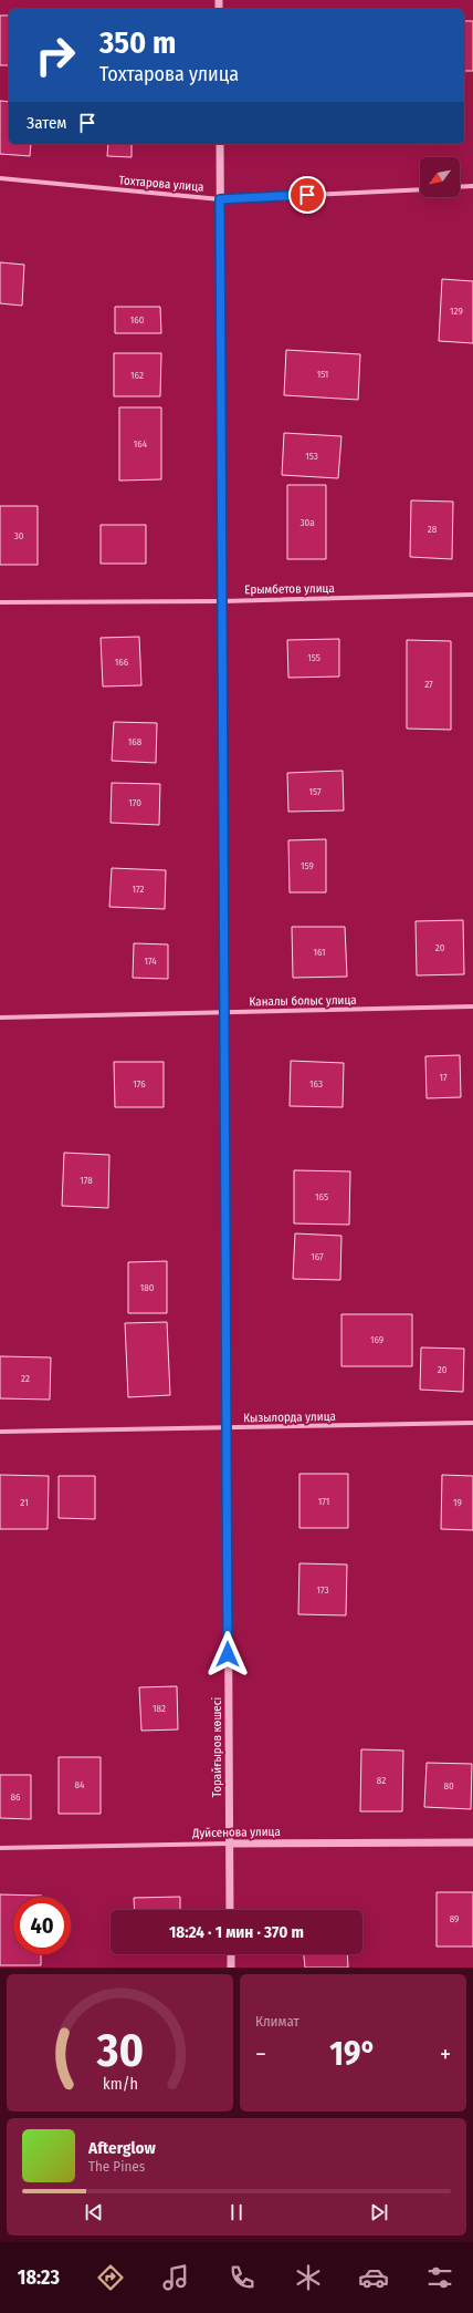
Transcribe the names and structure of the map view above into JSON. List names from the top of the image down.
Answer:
{
  "streets": {
    "street": [
      "Тохтарова улица",
      "Ерымбетов улица",
      "Каналы болыс улица",
      "Кызылорда улица",
      "Торайғыров көшесі",
      "Дуйсенова улица"
    ]
  },
  "crossings": [
    ["Тохтарова улица", "Торайғыров көшесі"],
    ["Ерымбетов улица", "Торайғыров көшесі"],
    ["Каналы болыс улица", "Торайғыров көшесі"],
    ["Кызылорда улица", "Торайғыров көшесі"],
    ["Торайғыров көшесі", "Дуйсенова улица"]
  ],
  "house_numbers": [
    "129",
    "160",
    "151",
    "162",
    "164",
    "153",
    "30а",
    "28",
    "30",
    "155",
    "166",
    "27",
    "168",
    "157",
    "170",
    "159",
    "172",
    "20",
    "161",
    "174",
    "17",
    "176",
    "163",
    "178",
    "165",
    "167",
    "180",
    "169",
    "20",
    "22",
    "171",
    "21",
    "19",
    "173",
    "182",
    "82",
    "84",
    "80",
    "86",
    "89"
  ],
  "north": "bottom left",
  "page": {
    "turn": ["350 m", "Тохтарова улица"],
    "then": "Затем",
    "limit": "40",
    "trip": "18:24 · 1 мин · 370 m",
    "tile": "Климат",
    "heat": ["−", "19°", "+"],
    "song": ["Afterglow", "The Pines"],
    "tabs": "18:23",
    "gauge": ["30", "km/h"]
  }
}
